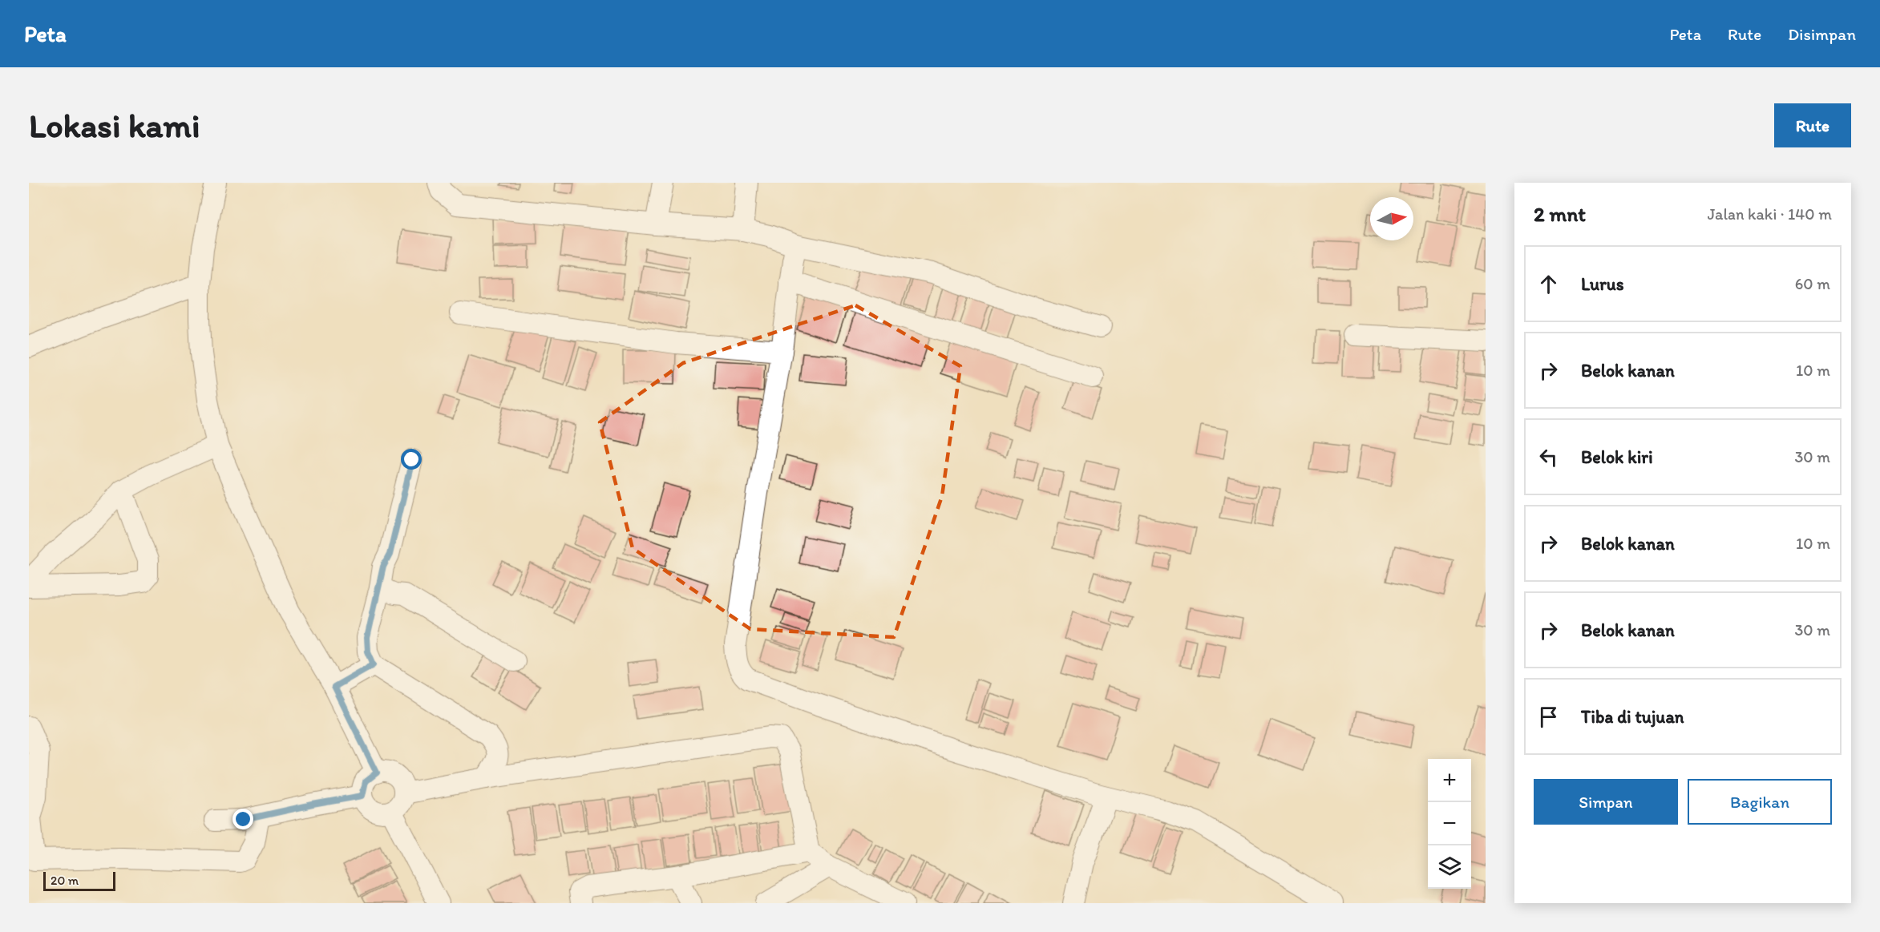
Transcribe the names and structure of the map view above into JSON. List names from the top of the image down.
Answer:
{
  "scale_bar": "20 m",
  "north": "right",
  "page": {
    "header": "Peta",
    "nav": ["Peta", "Rute", "Disimpan"],
    "buttons": [
      "Rute",
      ["Simpan", "Bagikan"]
    ],
    "title": "Lokasi kami",
    "heading": ["2 mnt", "Jalan kaki · 140 m"],
    "list": [
      ["Lurus", "60 m"],
      ["Belok kanan", "10 m"],
      ["Belok kiri", "30 m"],
      ["Belok kanan", "10 m"],
      ["Belok kanan", "30 m"],
      "Tiba di tujuan"
    ],
    "map_buttons": ["+", "−"],
    "scale": "20 m"
  }
}
